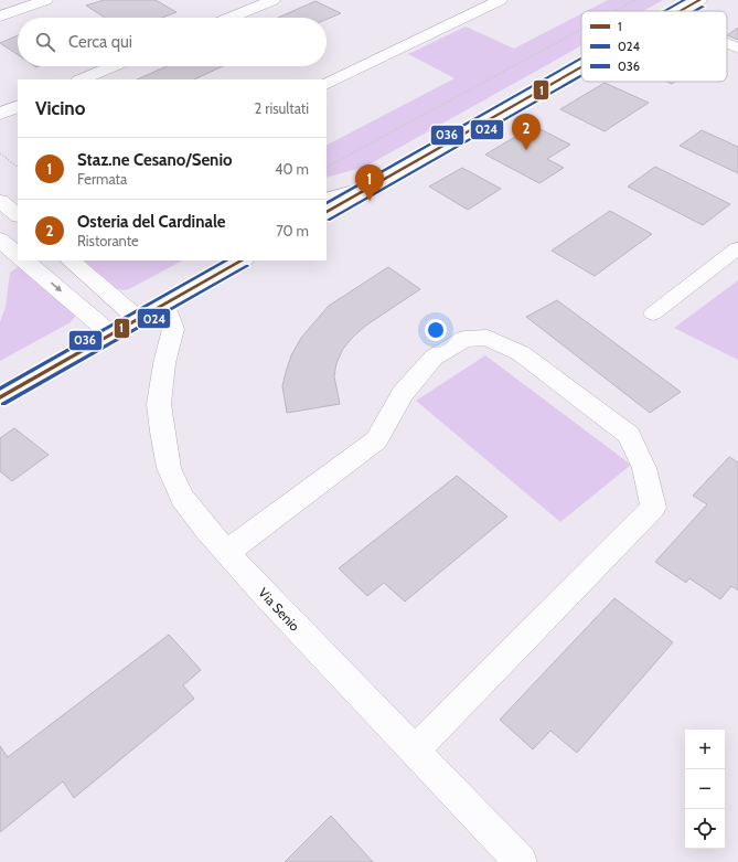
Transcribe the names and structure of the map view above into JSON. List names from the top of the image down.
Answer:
{
  "streets": {
    "street": ["Via Senio"]
  },
  "lines": ["transit line 1", "transit line 036", "transit line 024"],
  "legend": ["1", "024", "036"],
  "page": {
    "search": "Cerca qui",
    "heading": ["Vicino", "2 risultati"],
    "pins": ["2", "1"],
    "list": [
      {
        "mark": "1",
        "name": "Staz.ne Cesano/Senio",
        "note": "Fermata",
        "value": "40 m"
      },
      {
        "mark": "2",
        "name": "Osteria del Cardinale",
        "note": "Ristorante",
        "value": "70 m"
      }
    ],
    "map_buttons": ["+", "−"]
  }
}
